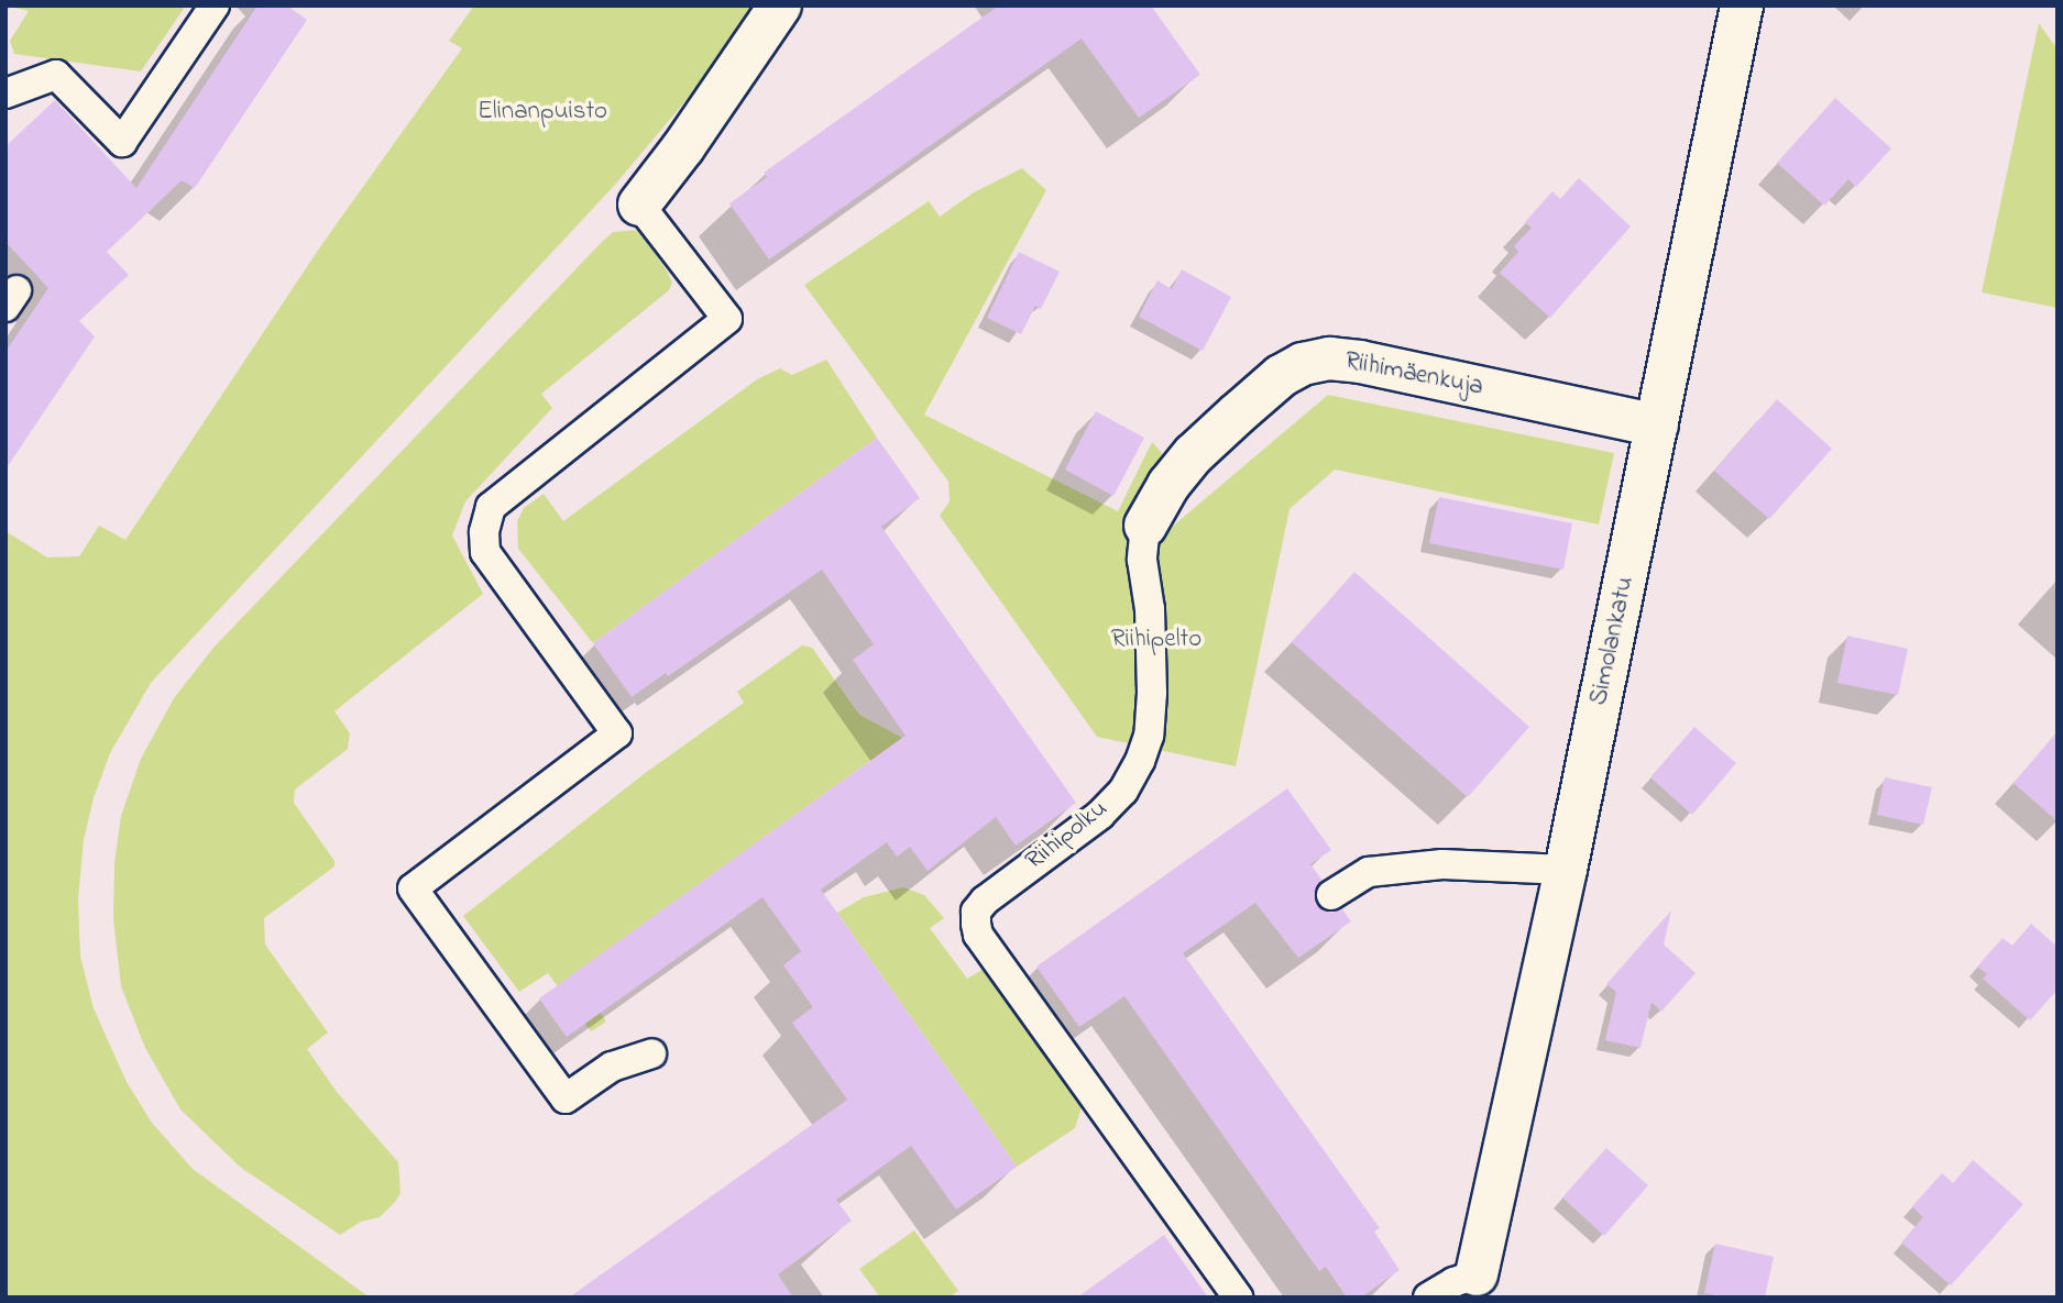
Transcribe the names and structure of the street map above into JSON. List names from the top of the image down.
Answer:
{
  "streets": {
    "street": ["Riihimäenkuja", "Simolankatu"],
    "lane": ["Riihipolku"]
  },
  "crossings": [
    ["Riihimäenkuja", "Simolankatu"],
    ["Riihimäenkuja", "Riihipolku"]
  ],
  "parks": ["Elinanpuisto", "Riihipelto"]
}
